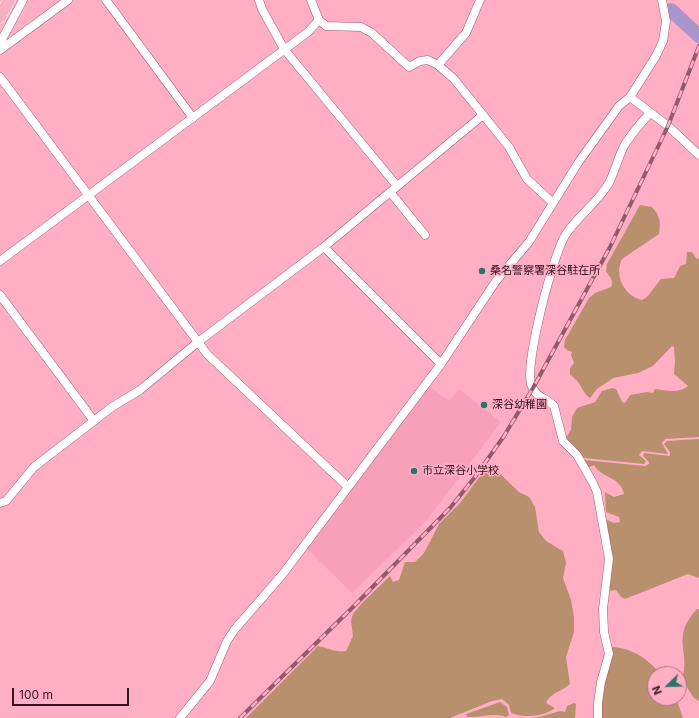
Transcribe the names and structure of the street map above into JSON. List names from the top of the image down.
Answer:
{
  "places": ["桑名警察署深谷駐在所", "深谷幼稚園", "市立深谷小学校"],
  "scale_bar": "100 m",
  "north": "bottom left"
}
